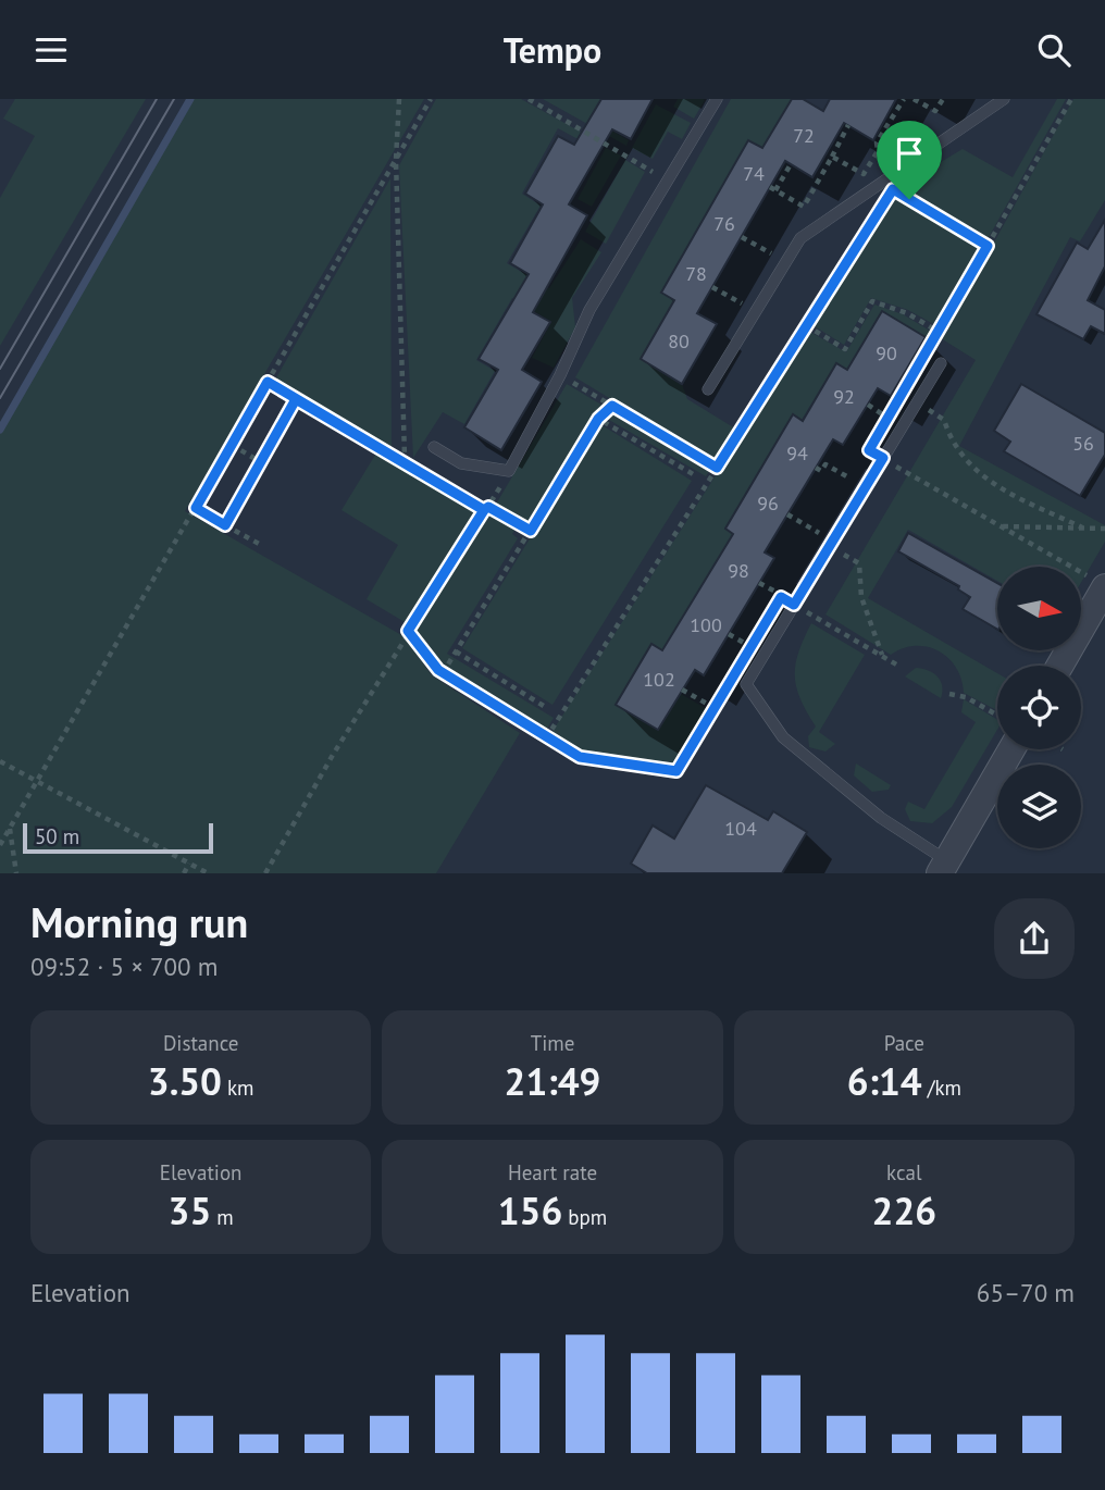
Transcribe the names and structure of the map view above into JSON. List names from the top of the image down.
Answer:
{
  "house_numbers": [
    "72",
    "74",
    "76",
    "78",
    "80",
    "90",
    "92",
    "56",
    "94",
    "96",
    "98",
    "100",
    "102",
    "104"
  ],
  "scale_bar": "50 m",
  "north": "right",
  "page": {
    "header": "Tempo",
    "scale": "50 m",
    "heading": ["Morning run", "09:52 · 5 × 700 m"],
    "stats": [
      ["Distance", "3.50 km"],
      ["Time", "21:49"],
      ["Pace", "6:14 /km"],
      ["Elevation", "35 m"],
      ["Heart rate", "156 bpm"],
      ["kcal", "226"]
    ],
    "chart": ["Elevation", "65–70 m"]
  }
}
